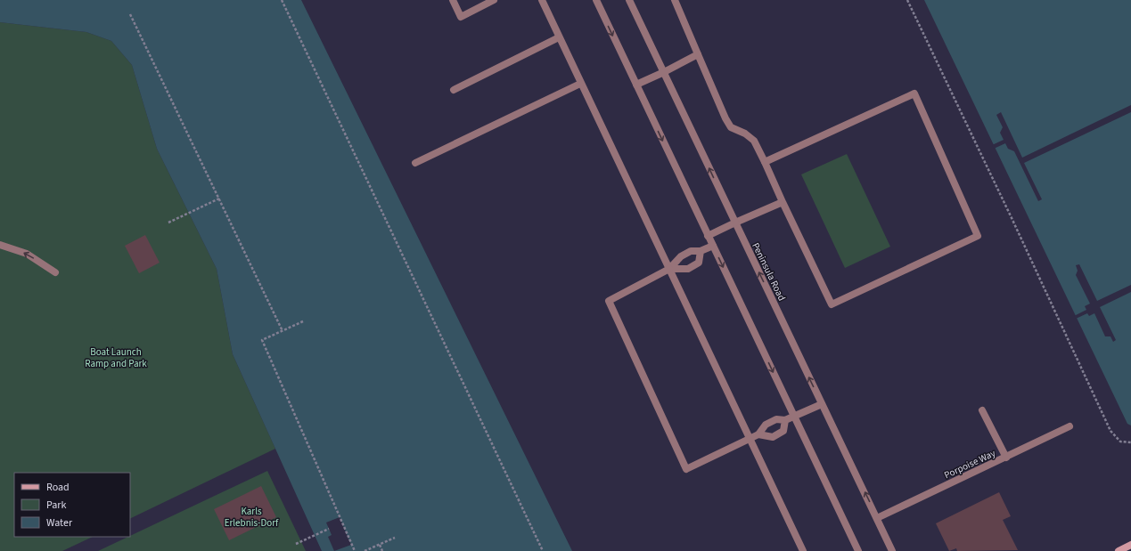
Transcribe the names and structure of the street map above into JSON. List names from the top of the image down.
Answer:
{
  "streets": {
    "street": ["Peninsula Road", "Porpoise Way"]
  },
  "crossings": [
    ["Peninsula Road", "Porpoise Way"]
  ],
  "parks": ["Boat Launch Ramp and Park", "Karls Erlebnis-Dorf"],
  "legend": ["Road", "Park", "Water"]
}
